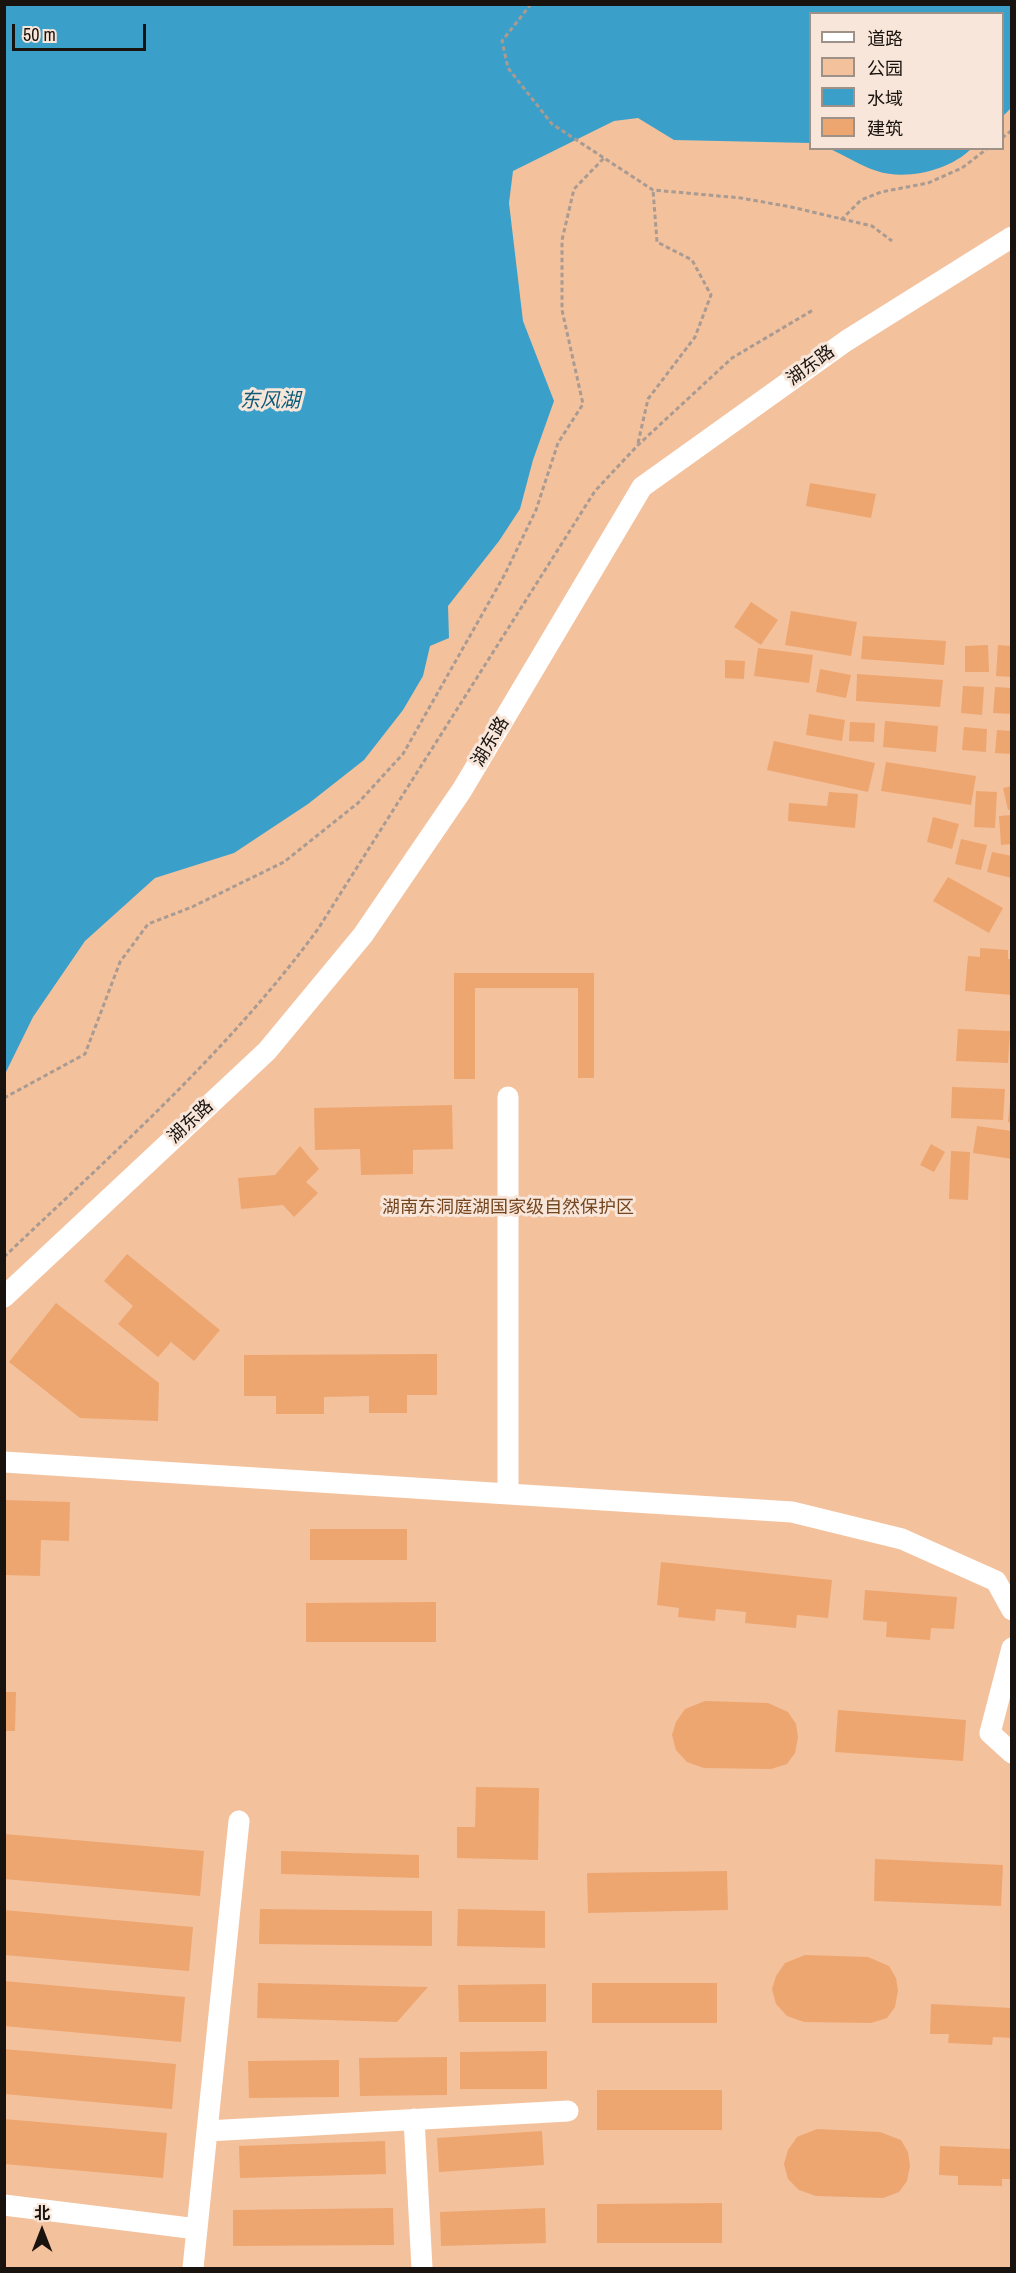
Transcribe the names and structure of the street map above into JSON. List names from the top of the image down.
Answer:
{
  "streets": {
    "street": ["湖东路"]
  },
  "water": ["东风湖"],
  "parks": ["湖南东洞庭湖国家级自然保护区"],
  "legend": [
    "道路",
    "公园",
    "水域",
    "建筑"
  ],
  "scale_bar": "50 m",
  "north": "top"
}
